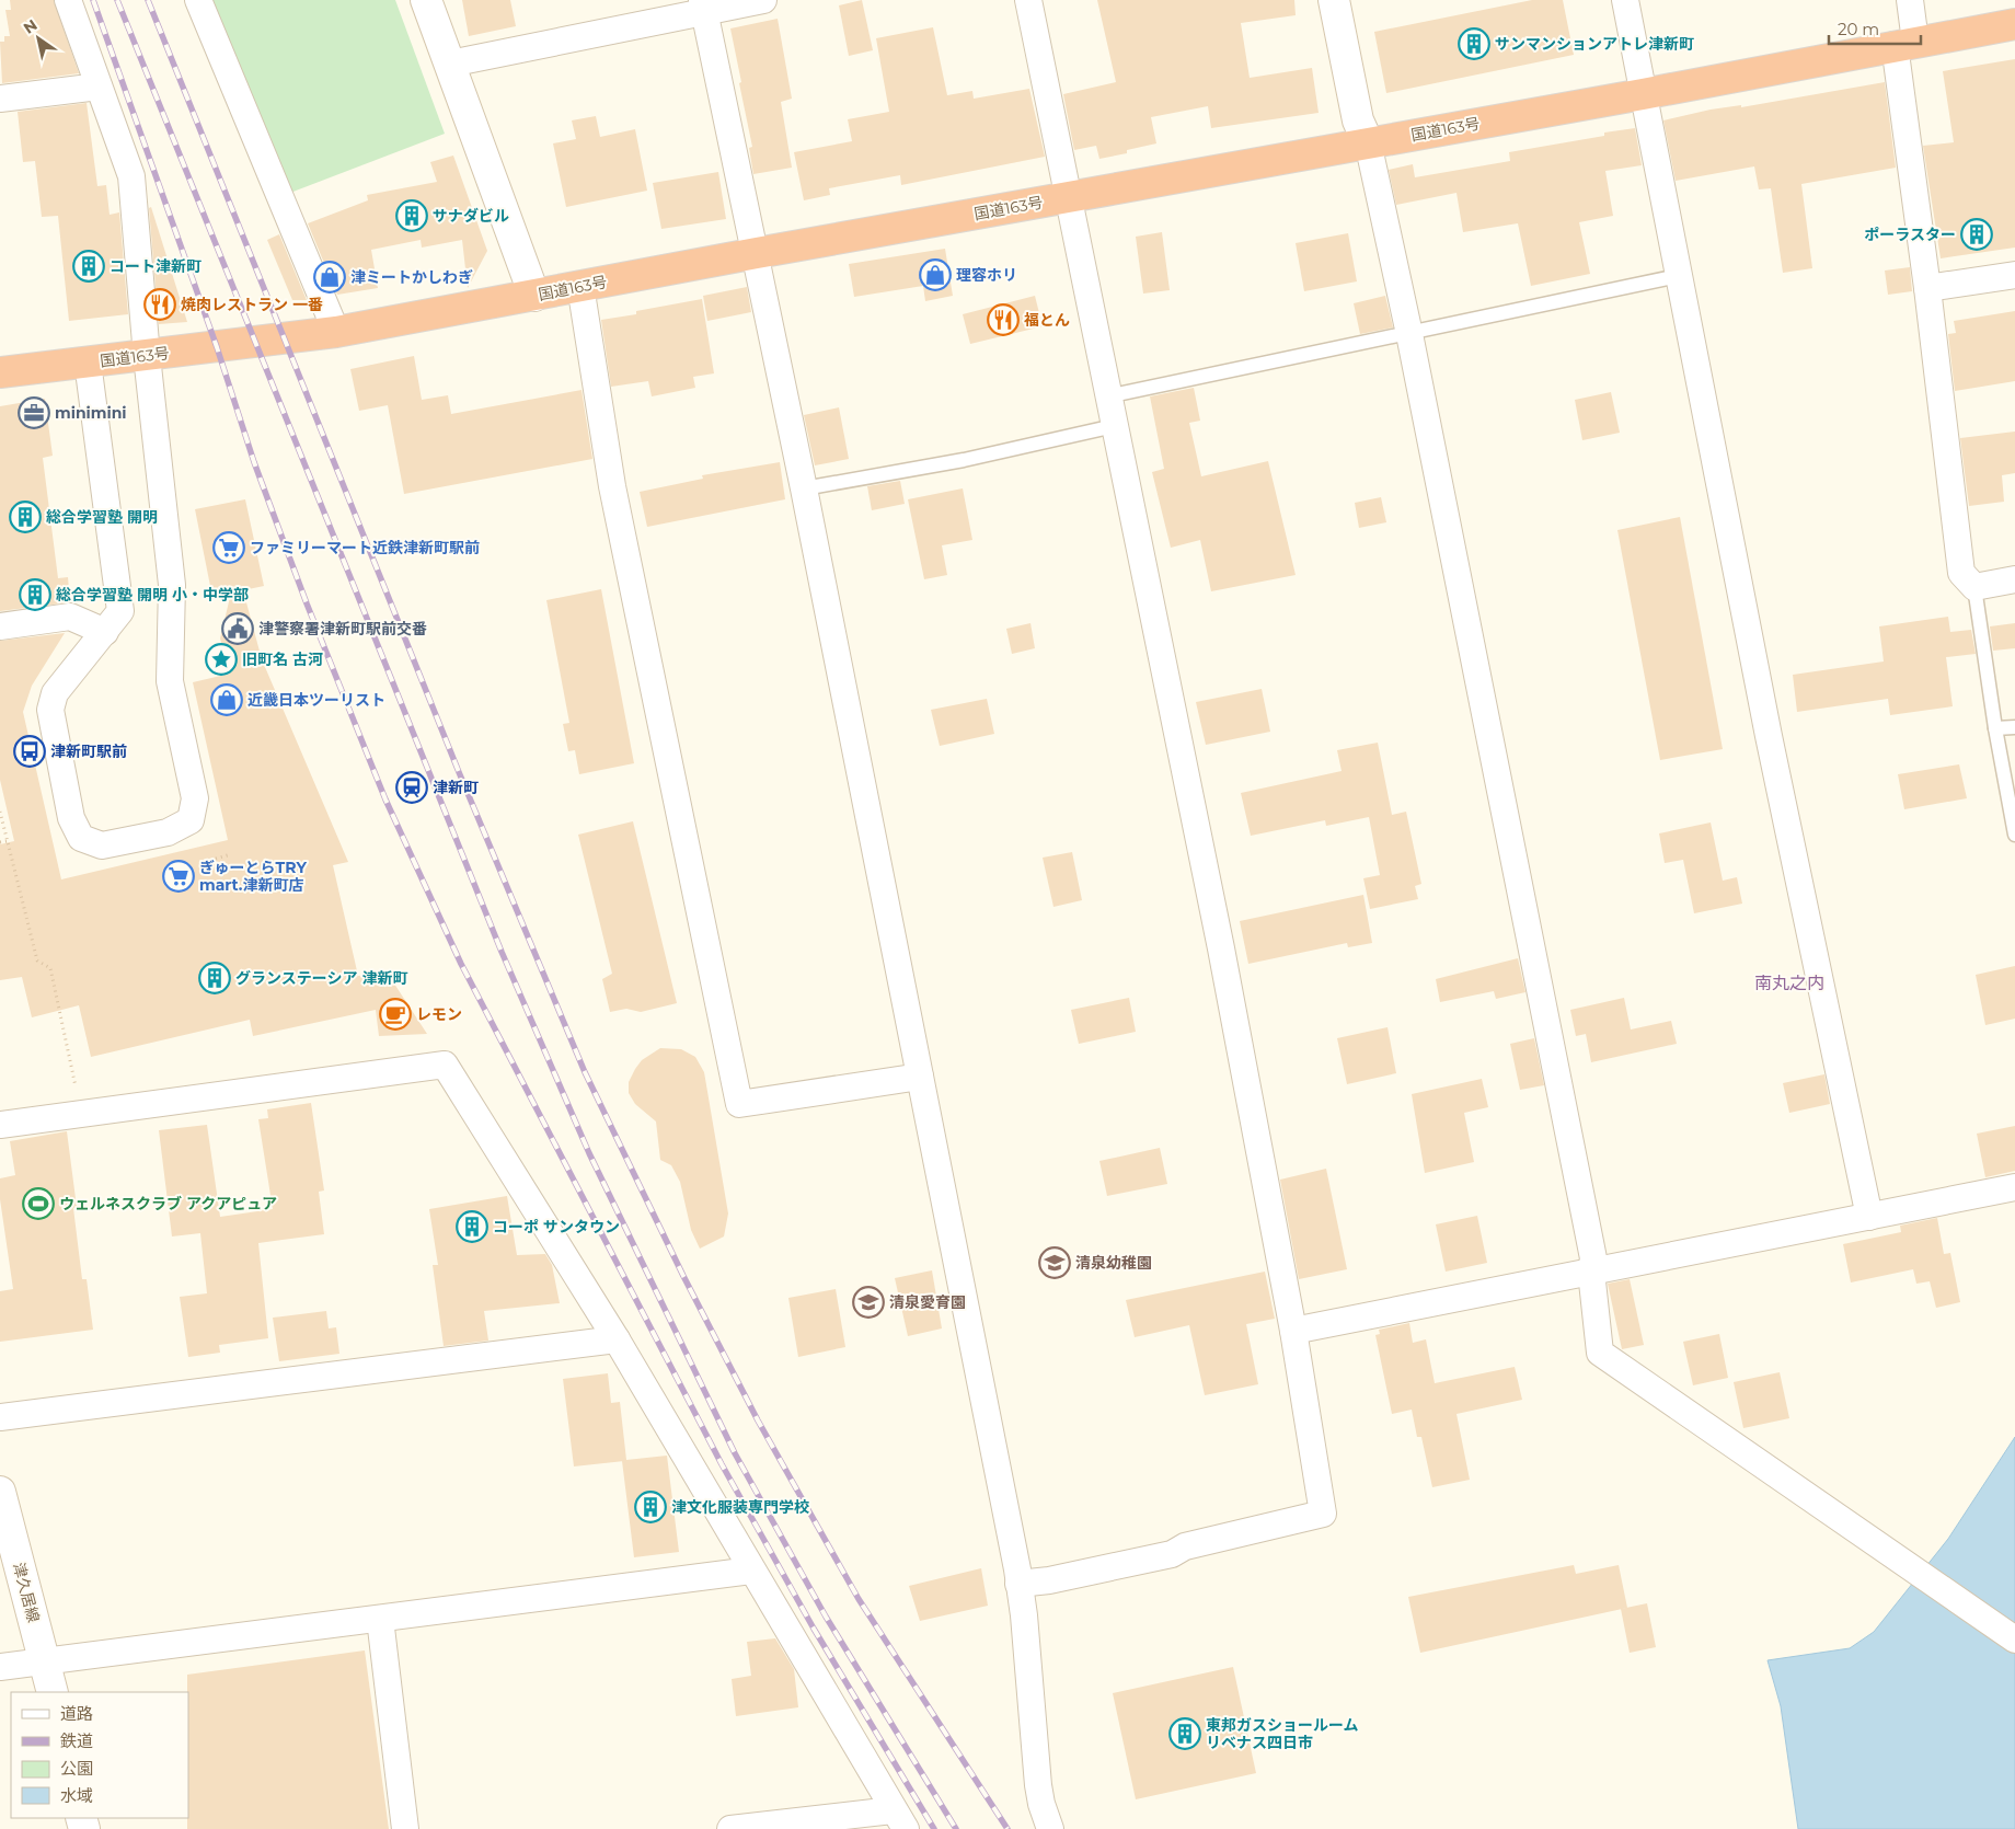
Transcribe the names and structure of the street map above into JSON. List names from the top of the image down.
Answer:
{
  "streets": {
    "highway": ["国道163号"],
    "street": ["津久居線"]
  },
  "districts": ["南丸之内"],
  "places": {
    "building": [
      "サンマンションアトレ津新町",
      "サナダビル",
      "ポーラスター",
      "コート津新町",
      "総合学習塾 開明",
      "総合学習塾 開明 小・中学部",
      "グランステーシア 津新町",
      "コーポ サンタウン",
      "津文化服装専門学校",
      "東邦ガスショールーム リベナス四日市"
    ],
    "shop": ["理容ホリ", "津ミートかしわぎ", "近畿日本ツーリスト"],
    "restaurant": ["焼肉レストラン 一番", "福とん"],
    "office": ["minimini"],
    "supermarket": ["ファミリーマート近鉄津新町駅前", "ぎゅーとらTRY mart.津新町店"],
    "public building": ["津警察署津新町駅前交番"],
    "place": ["旧町名 古河"],
    "bus stop": ["津新町駅前"],
    "station": ["津新町"],
    "cafe": ["レモン"],
    "sports": ["ウェルネスクラブ アクアピュア"],
    "school or university": ["清泉幼稚園", "清泉愛育園"]
  },
  "legend": [
    "道路",
    "鉄道",
    "公園",
    "水域"
  ],
  "scale_bar": "20 m",
  "north": "top left"
}
